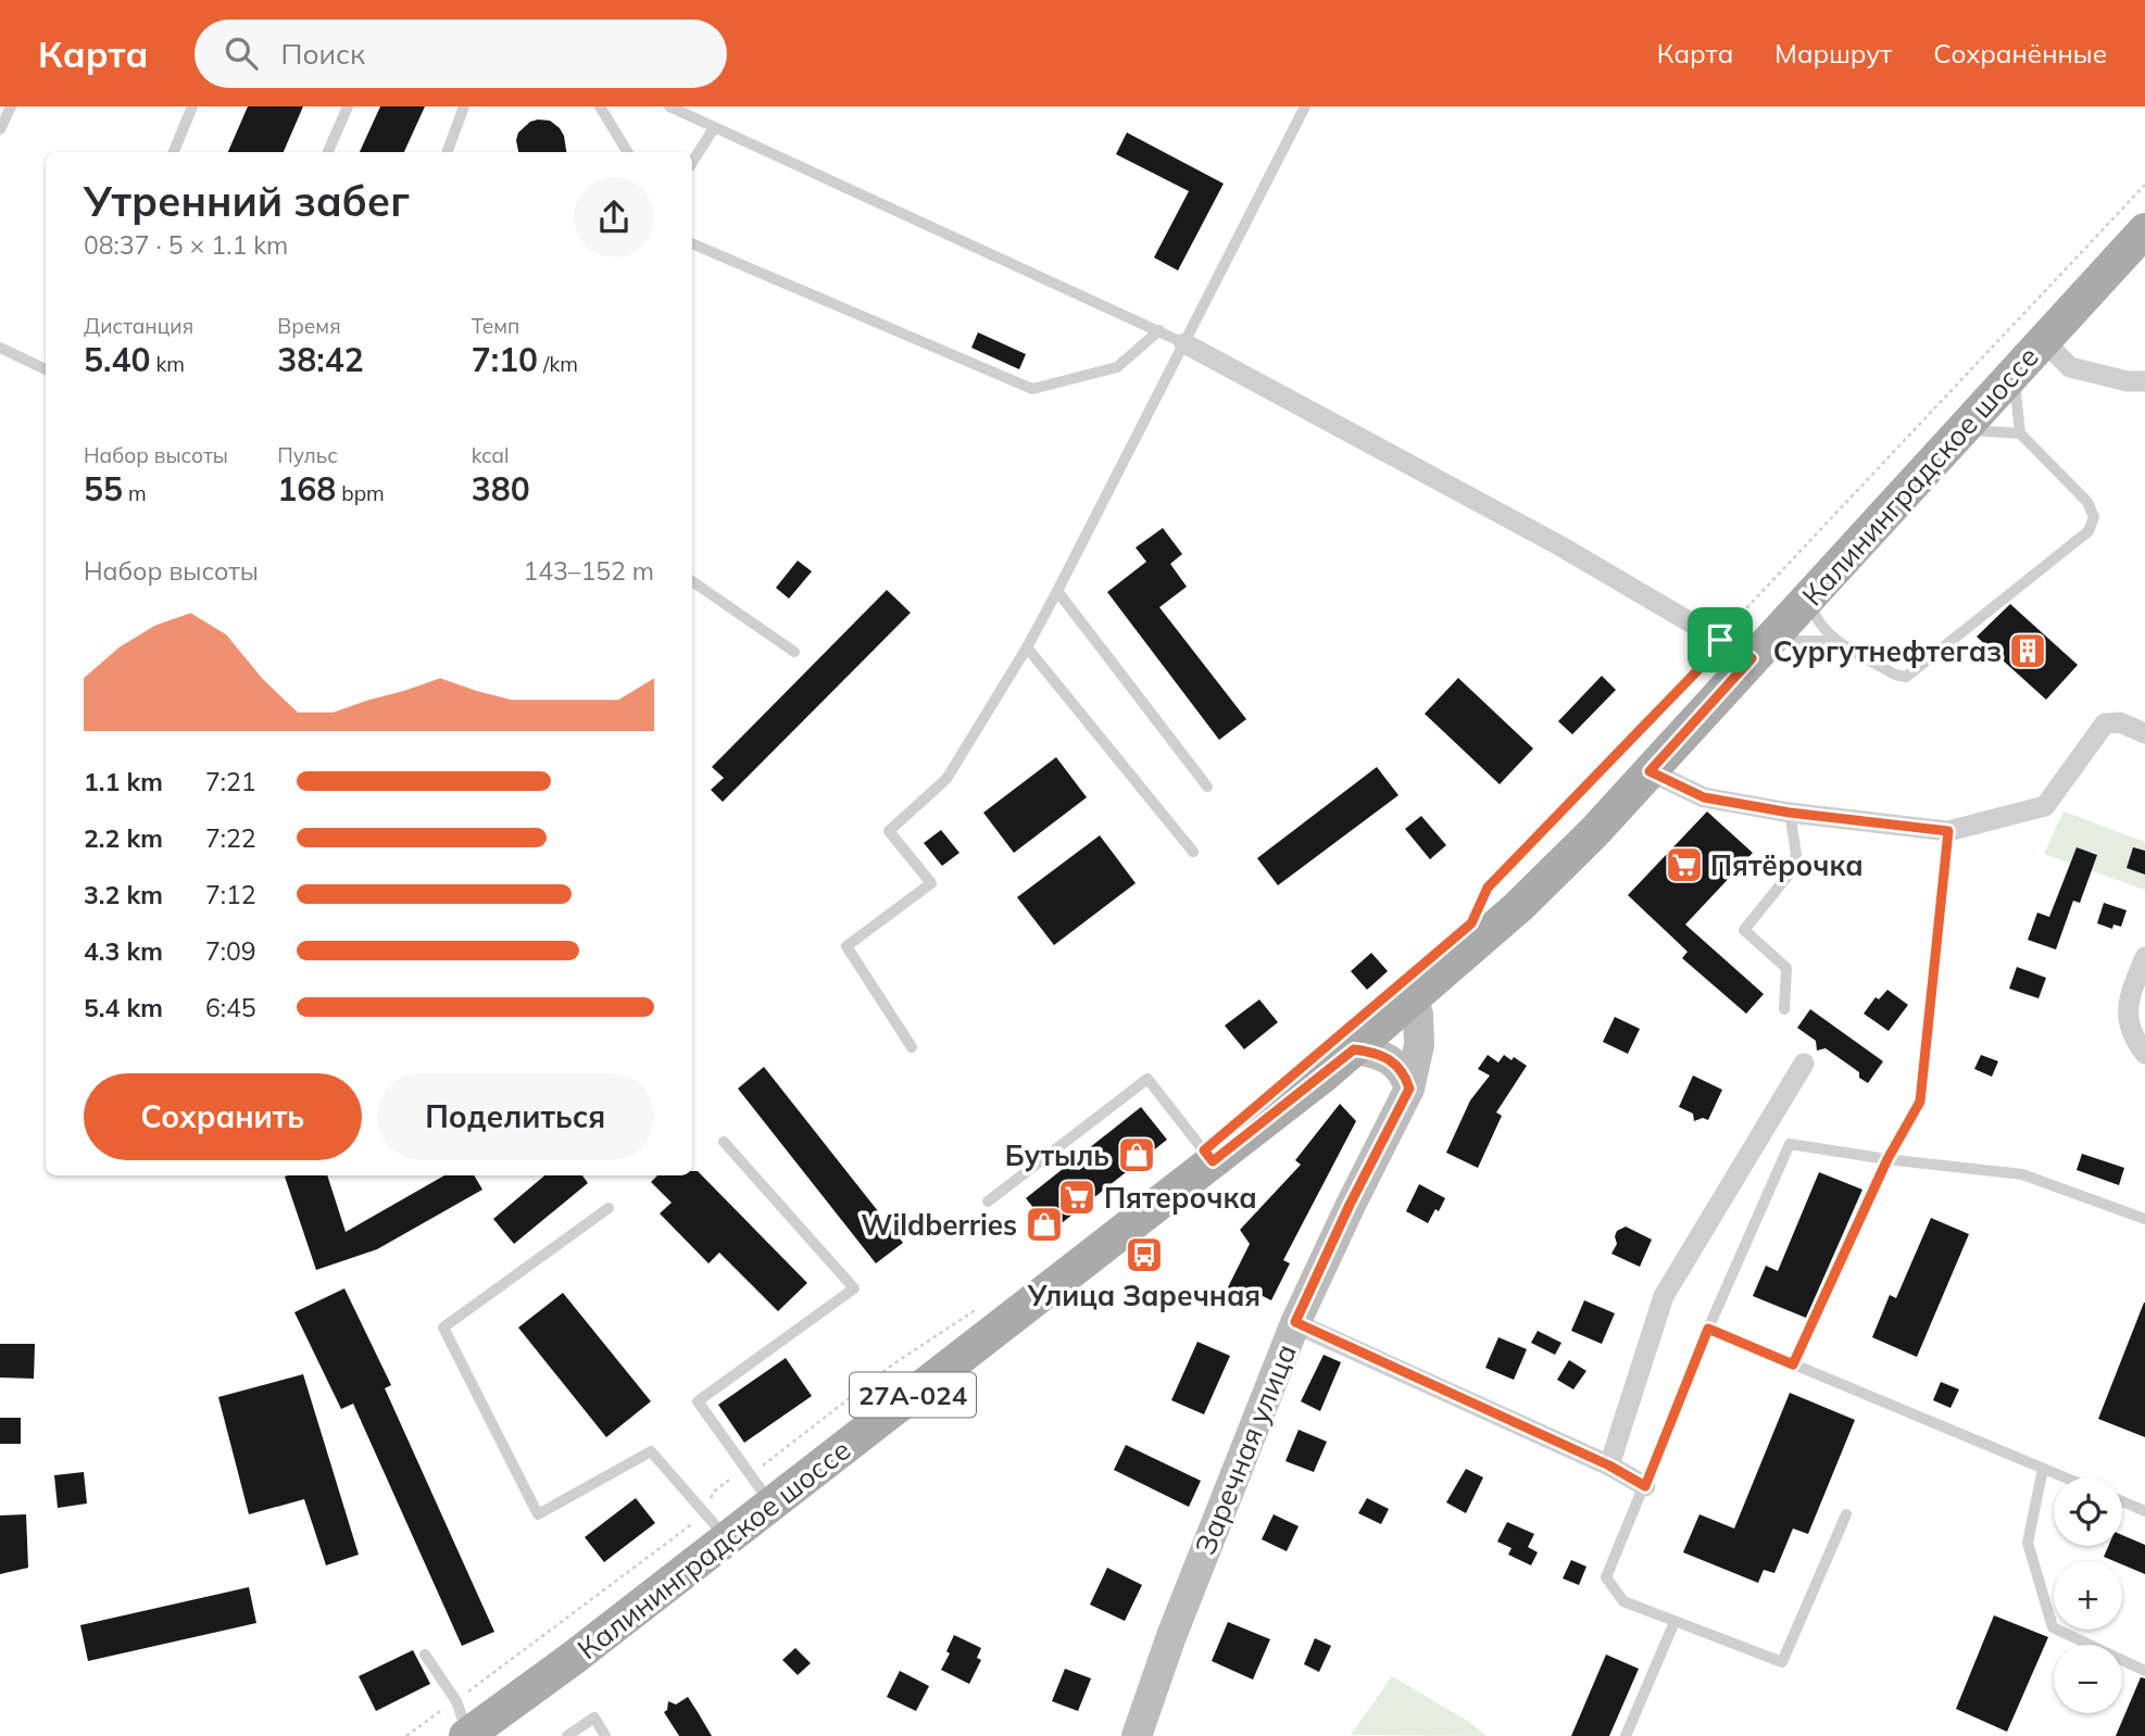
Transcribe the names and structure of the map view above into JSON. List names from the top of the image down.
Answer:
{
  "streets": {
    "main road": ["Калининградское шоссе", "27А-024", "Заречная улица"]
  },
  "crossings": [
    ["Калининградское шоссе", "Заречная улица"]
  ],
  "places": {
    "building": ["Сургутнефтегаз"],
    "supermarket": ["Пятёрочка", "Пятерочка"],
    "shop": ["Бутыль", "Wildberries"],
    "bus stop": ["Улица Заречная"]
  },
  "page": {
    "header": "Карта",
    "search": "Поиск",
    "nav": ["Карта", "Маршрут", "Сохранённые"],
    "heading": ["Утренний забег", "08:37 · 5 × 1.1 km"],
    "stats": [
      ["Дистанция", "5.40 km"],
      ["Время", "38:42"],
      ["Темп", "7:10 /km"],
      ["Набор высоты", "55 m"],
      ["Пульс", "168 bpm"],
      ["kcal", "380"]
    ],
    "chart": ["Набор высоты", "143–152 m"],
    "list": [
      {
        "name": "1.1 km",
        "note": "7:21"
      },
      {
        "name": "2.2 km",
        "note": "7:22"
      },
      {
        "name": "3.2 km",
        "note": "7:12"
      },
      {
        "name": "4.3 km",
        "note": "7:09"
      },
      {
        "name": "5.4 km",
        "note": "6:45"
      }
    ],
    "buttons": ["Сохранить", "Поделиться"],
    "map_buttons": ["+", "−"]
  }
}
